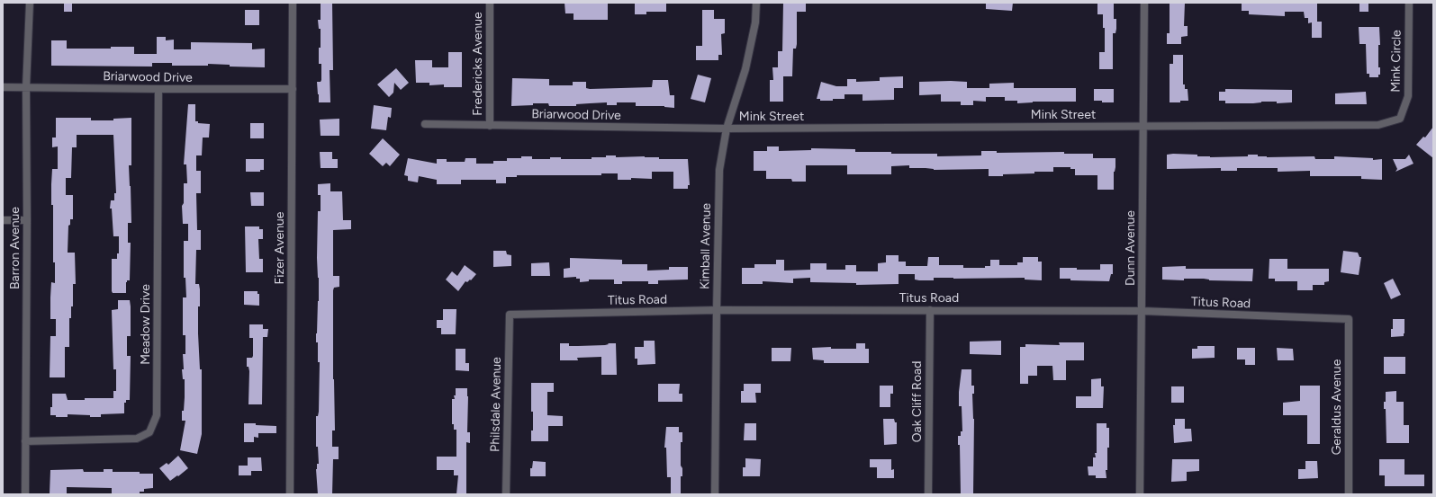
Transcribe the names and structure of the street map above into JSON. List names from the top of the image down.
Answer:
{
  "streets": {
    "street": [
      "Mink Circle",
      "Fredericks Avenue",
      "Briarwood Drive",
      "Mink Street",
      "Kimball Avenue",
      "Barron Avenue",
      "Fizer Avenue",
      "Dunn Avenue",
      "Titus Road",
      "Meadow Drive",
      "Oak Cliff Road",
      "Philsdale Avenue",
      "Geraldus Avenue"
    ]
  },
  "crossings": [
    ["Mink Circle", "Mink Street"],
    ["Fredericks Avenue", "Briarwood Drive"],
    ["Briarwood Drive", "Mink Street"],
    ["Briarwood Drive", "Kimball Avenue"],
    ["Briarwood Drive", "Barron Avenue"],
    ["Briarwood Drive", "Fizer Avenue"],
    ["Briarwood Drive", "Meadow Drive"],
    ["Mink Street", "Kimball Avenue"],
    ["Mink Street", "Dunn Avenue"],
    ["Kimball Avenue", "Titus Road"],
    ["Barron Avenue", "Meadow Drive"],
    ["Dunn Avenue", "Titus Road"],
    ["Titus Road", "Oak Cliff Road"],
    ["Titus Road", "Philsdale Avenue"],
    ["Titus Road", "Geraldus Avenue"]
  ]
}
